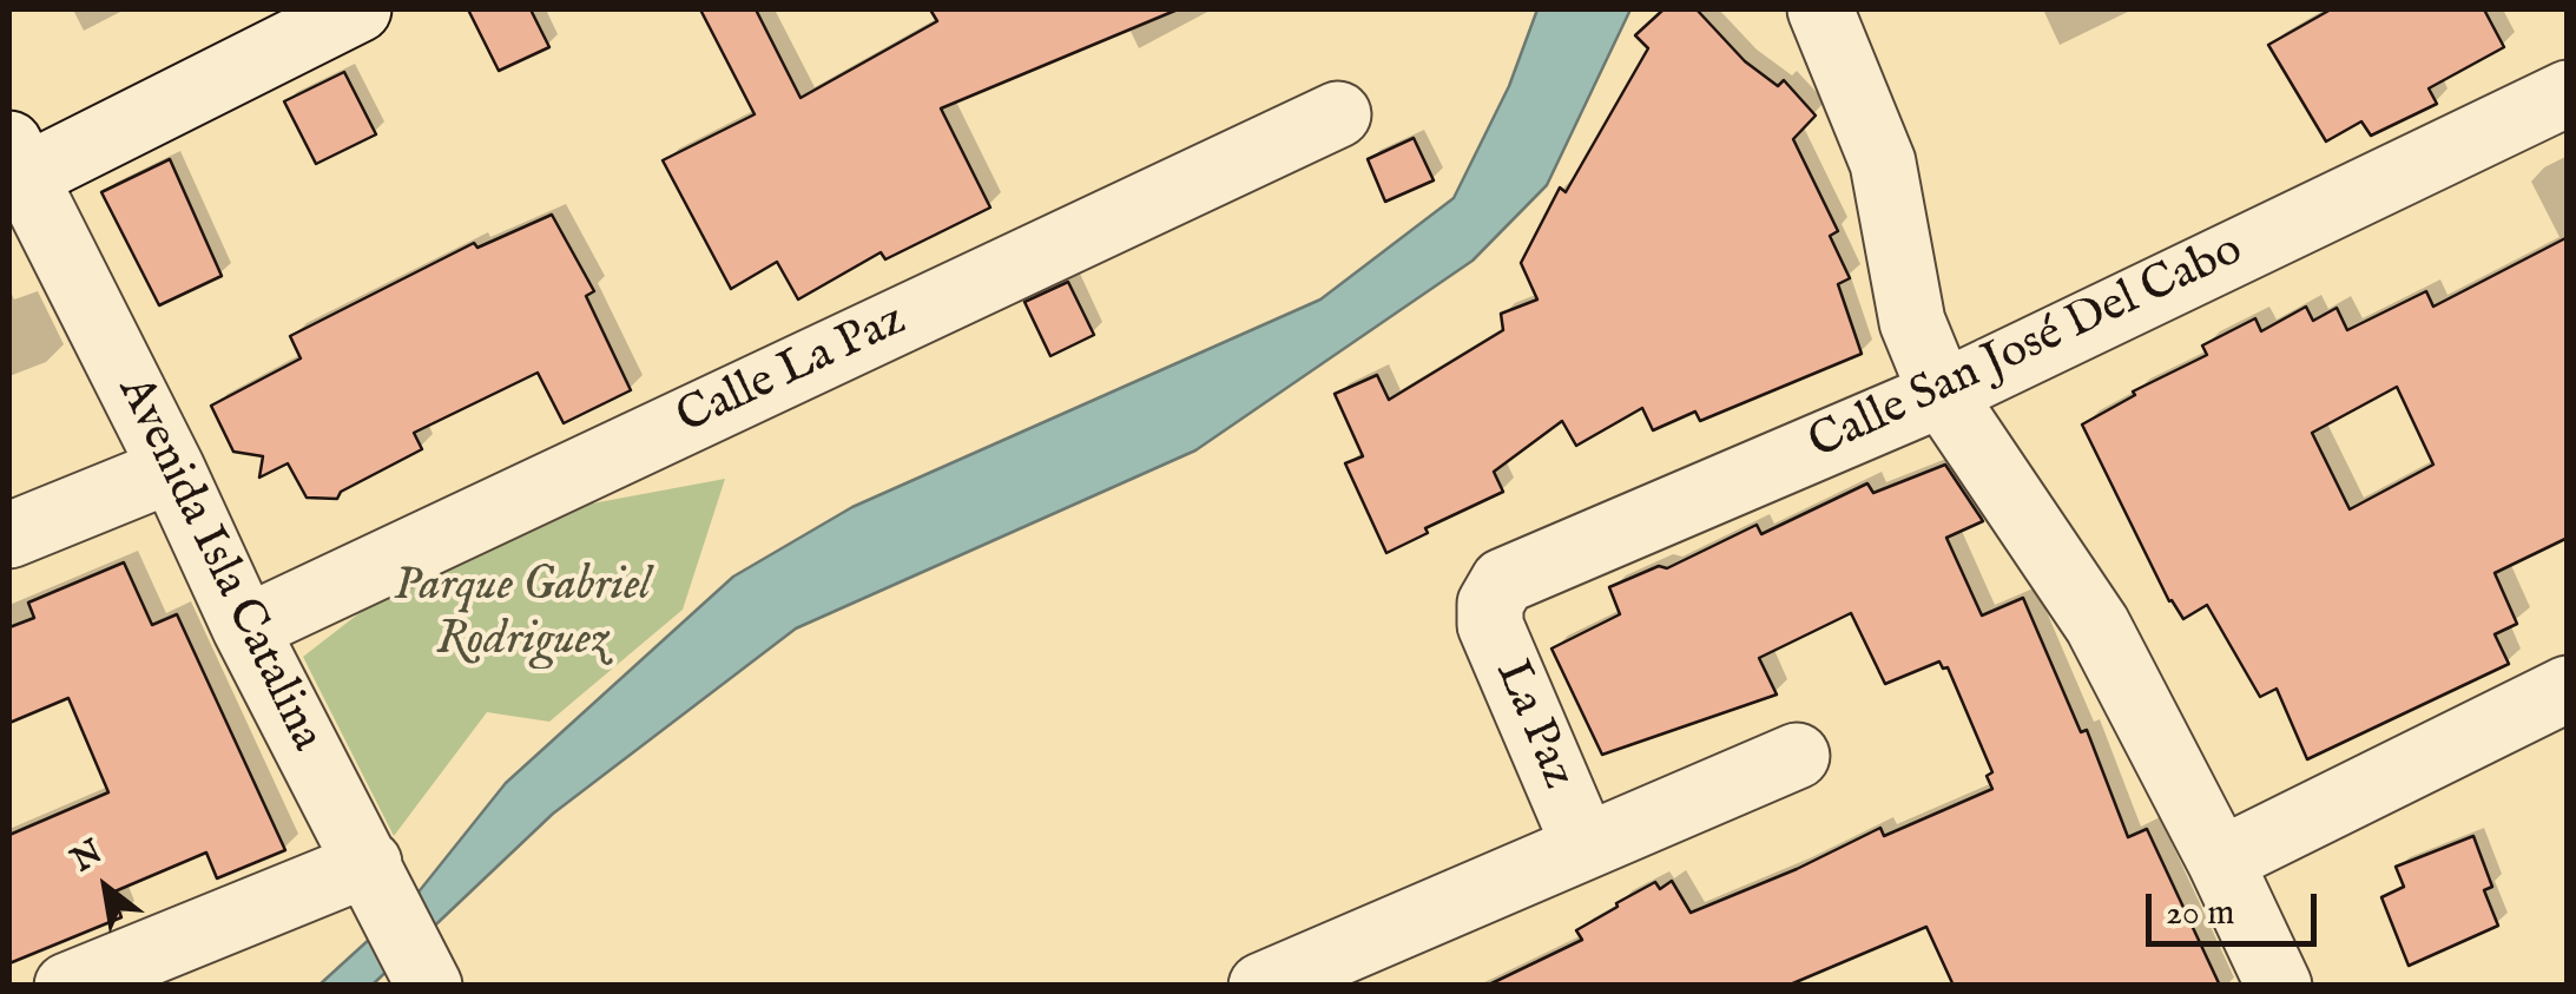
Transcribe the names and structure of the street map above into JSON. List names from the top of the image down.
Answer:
{
  "streets": {
    "street": [
      "Calle San José Del Cabo",
      "Calle La Paz",
      "Avenida Isla Catalina",
      "La Paz"
    ]
  },
  "crossings": [
    ["Calle San José Del Cabo", "La Paz"],
    ["Calle La Paz", "Avenida Isla Catalina"]
  ],
  "parks": ["Parque Gabriel Rodriguez"],
  "scale_bar": "20 m",
  "north": "top left"
}
